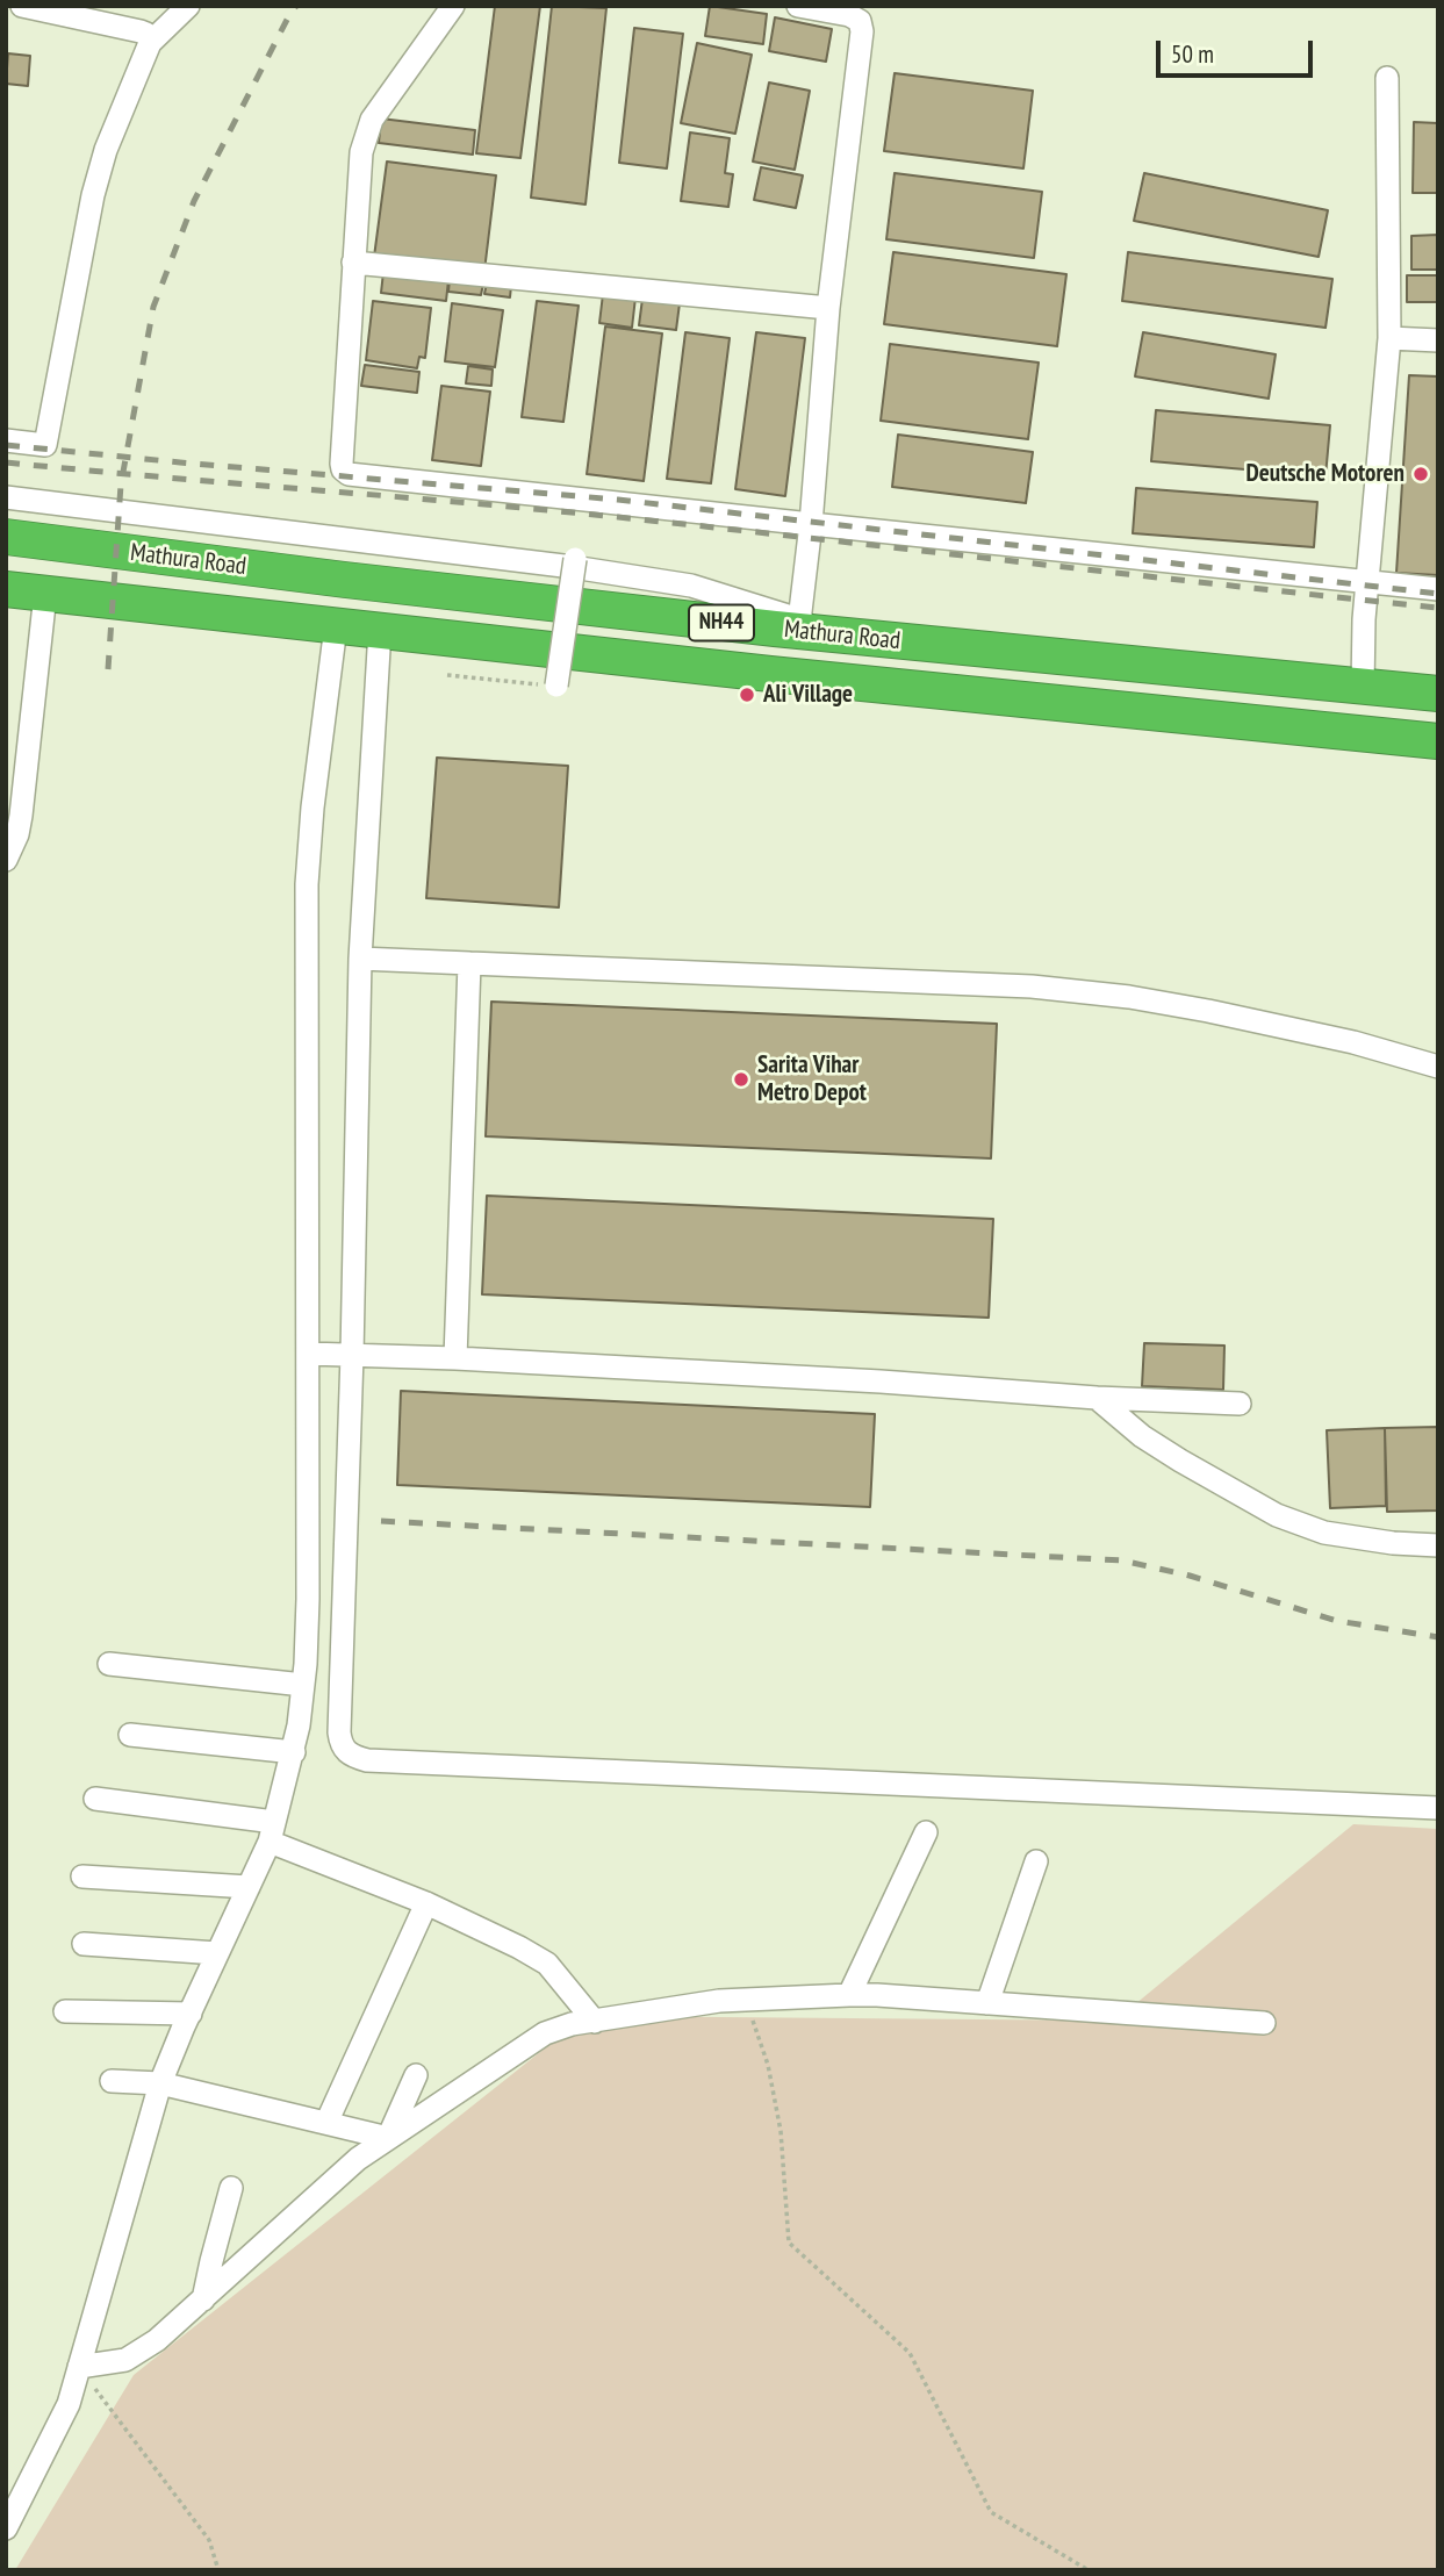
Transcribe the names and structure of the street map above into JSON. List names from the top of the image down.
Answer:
{
  "streets": {
    "highway": ["Mathura Road", "NH44"]
  },
  "places": ["Deutsche Motoren", "Ali Village", "Sarita Vihar Metro Depot"],
  "scale_bar": "50 m"
}
